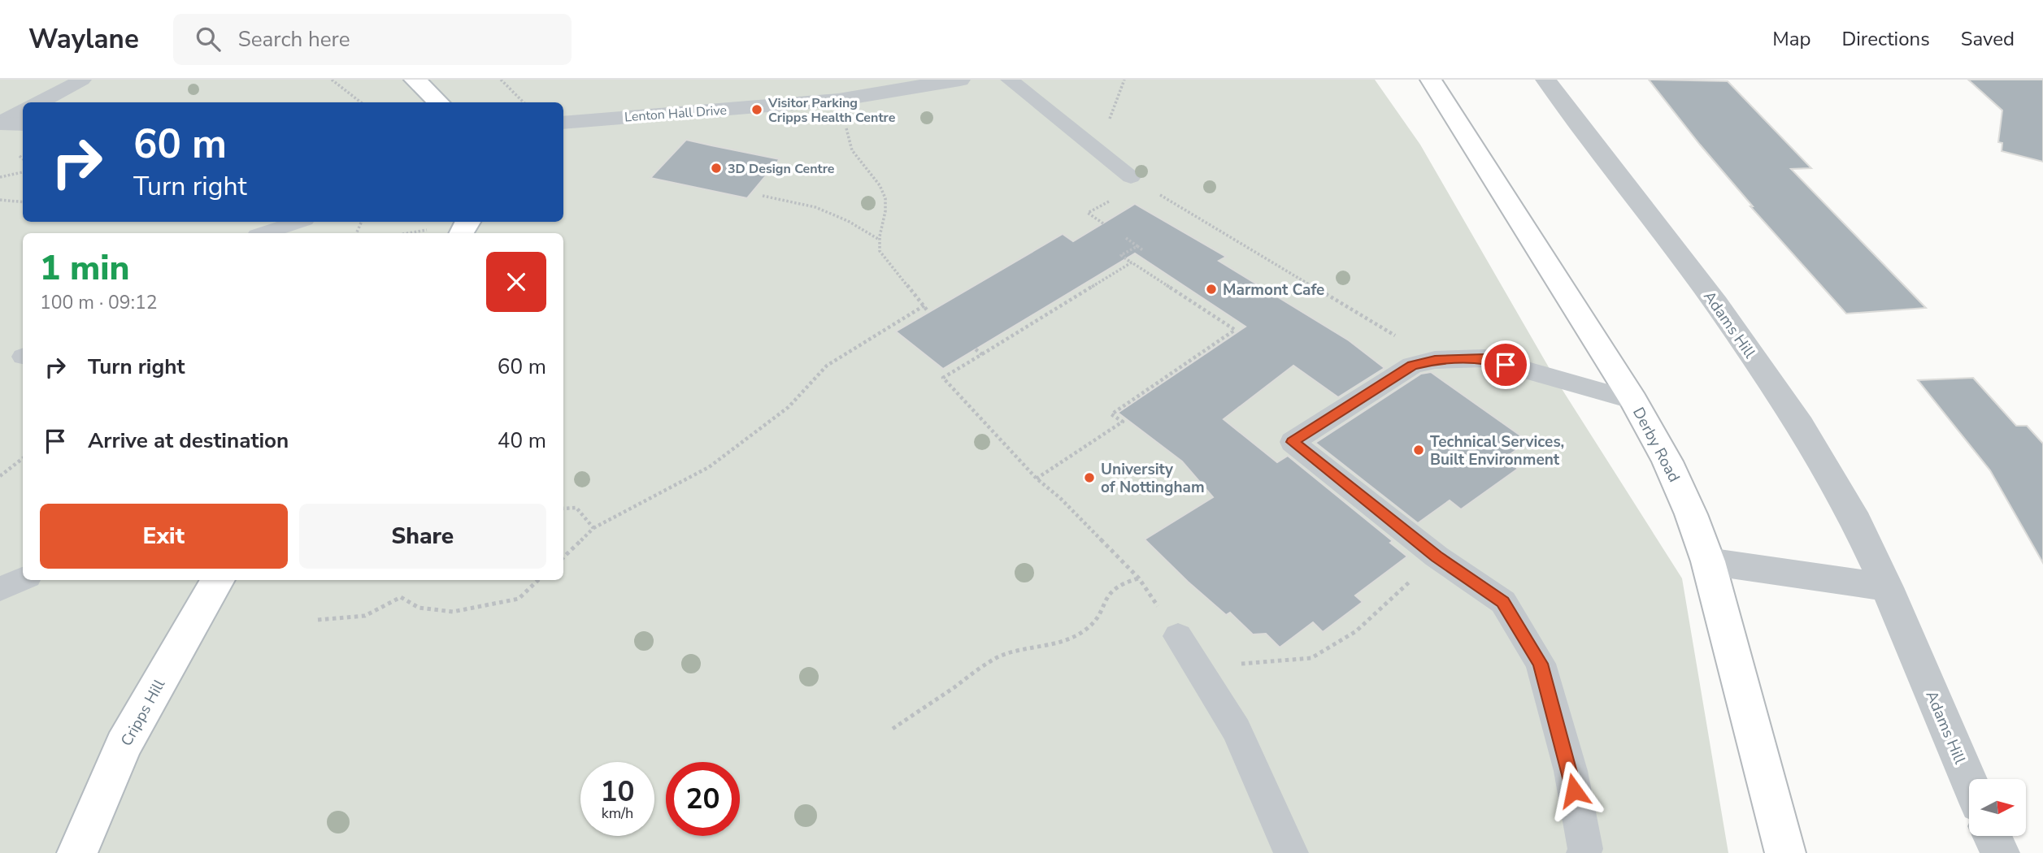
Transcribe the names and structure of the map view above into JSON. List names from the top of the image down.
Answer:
{
  "streets": {
    "main road": ["Derby Road", "Cripps Hill"],
    "street": ["Lenton Hall Drive", "Adams Hill"]
  },
  "places": [
    "Visitor Parking Cripps Health Centre",
    "3D Design Centre",
    "Marmont Cafe",
    "Technical Services, Built Environment",
    "University of Nottingham"
  ],
  "north": "right",
  "page": {
    "header": "Waylane",
    "search": "Search here",
    "nav": ["Map", "Directions", "Saved"],
    "turn": ["60 m", "Turn right"],
    "heading": ["1 min", "100 m · 09:12"],
    "list": [
      {
        "name": "Turn right",
        "value": "60 m"
      },
      {
        "name": "Arrive at destination",
        "value": "40 m"
      }
    ],
    "buttons": ["Exit", "Share"],
    "speed": "10 km/h",
    "limit": "20"
  }
}
